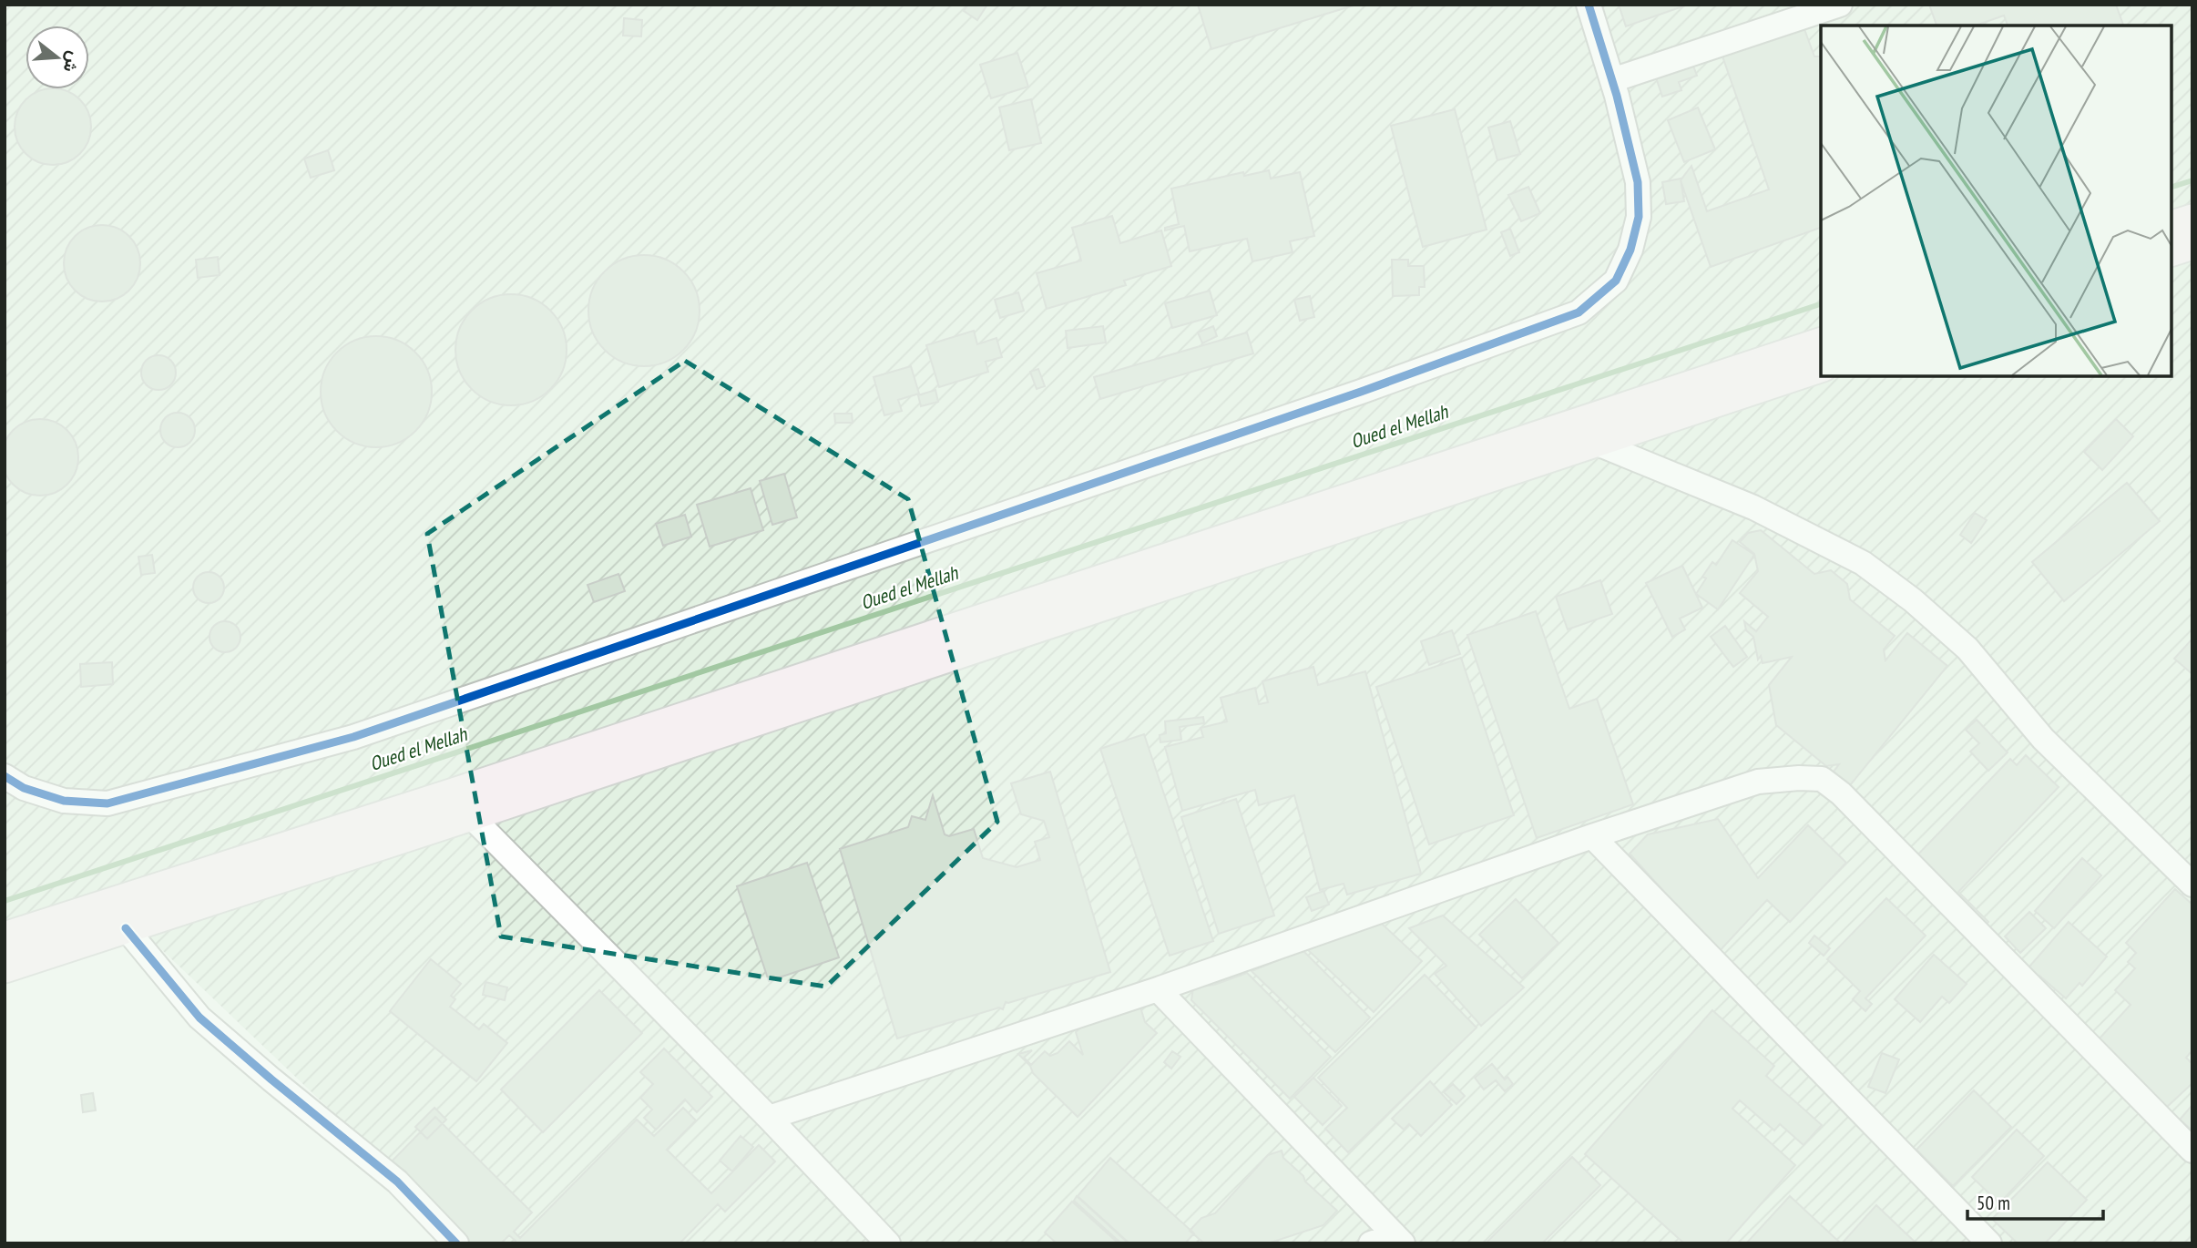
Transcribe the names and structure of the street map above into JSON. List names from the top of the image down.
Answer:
{
  "water": ["Oued el Mellah"],
  "scale_bar": "50 m",
  "north": "right"
}
